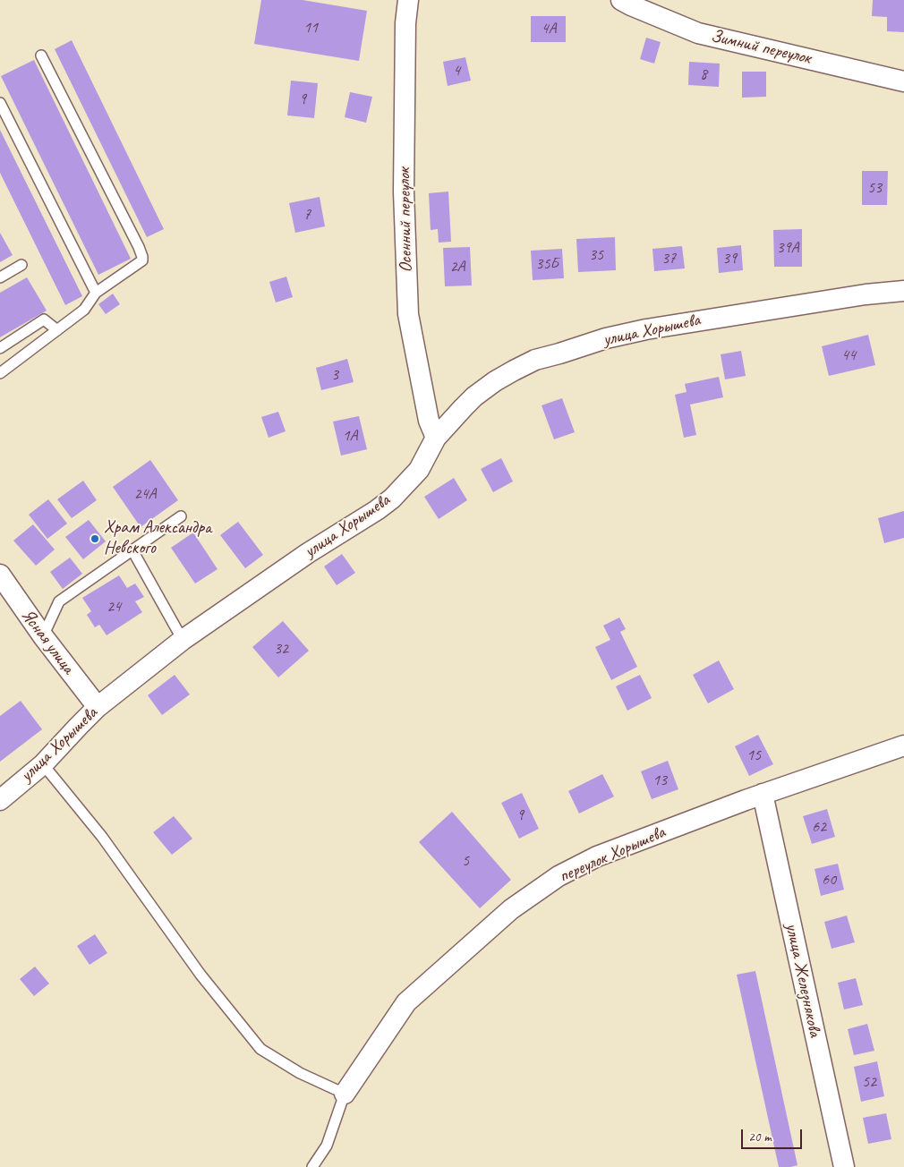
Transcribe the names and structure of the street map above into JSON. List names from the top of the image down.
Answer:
{
  "streets": {
    "street": [
      "Зимний переулок",
      "Осенний переулок",
      "улица Хорышева",
      "Ясная улица",
      "переулок Хорышева",
      "улица Железнякова"
    ]
  },
  "crossings": [
    ["Осенний переулок", "улица Хорышева"],
    ["улица Хорышева", "Ясная улица"],
    ["переулок Хорышева", "улица Железнякова"]
  ],
  "places": ["Храм Александра Невского"],
  "house_numbers": [
    "11",
    "4А",
    "4",
    "8",
    "9",
    "53",
    "7",
    "39А",
    "35",
    "37",
    "39",
    "35Б",
    "2А",
    "44",
    "3",
    "1А",
    "24А",
    "24",
    "32",
    "15",
    "13",
    "9",
    "62",
    "5",
    "60",
    "52"
  ],
  "scale_bar": "20 m"
}
